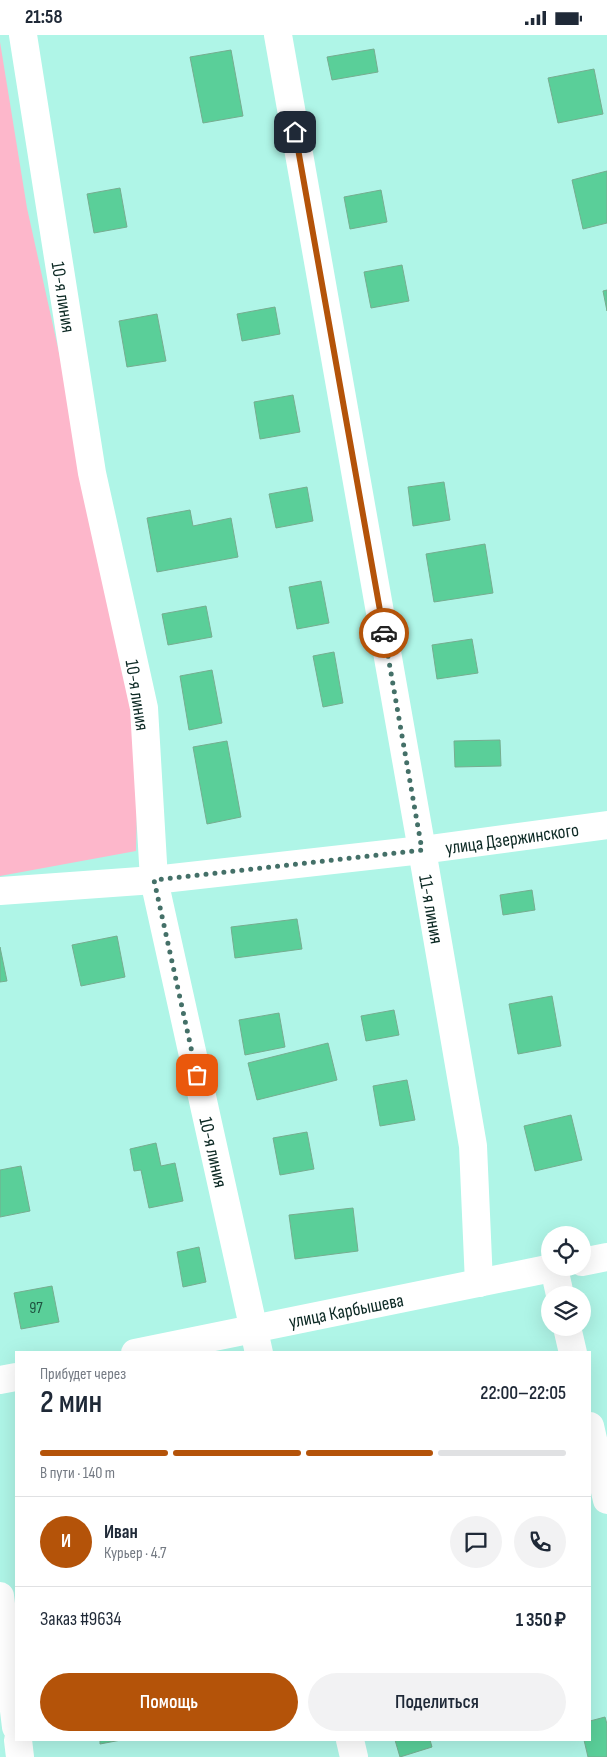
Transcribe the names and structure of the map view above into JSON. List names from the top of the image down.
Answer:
{
  "streets": {
    "street": [
      "10-я линия",
      "улица Дзержинского",
      "11-я линия",
      "улица Карбышева"
    ]
  },
  "crossings": [
    ["10-я линия", "улица Дзержинского"],
    ["10-я линия", "улица Карбышева"],
    ["улица Дзержинского", "11-я линия"],
    ["11-я линия", "улица Карбышева"]
  ],
  "house_numbers": ["97"],
  "page": {
    "status": "21:58",
    "heading": ["2 мин", "Прибудет через", "22:00–22:05"],
    "panel": [
      "Иван",
      "Курьер · 4.7",
      "Заказ #9634",
      "1 350 ₽"
    ],
    "bar": "В пути · 140 m",
    "round": "И",
    "buttons": ["Помощь", "Поделиться"]
  }
}
